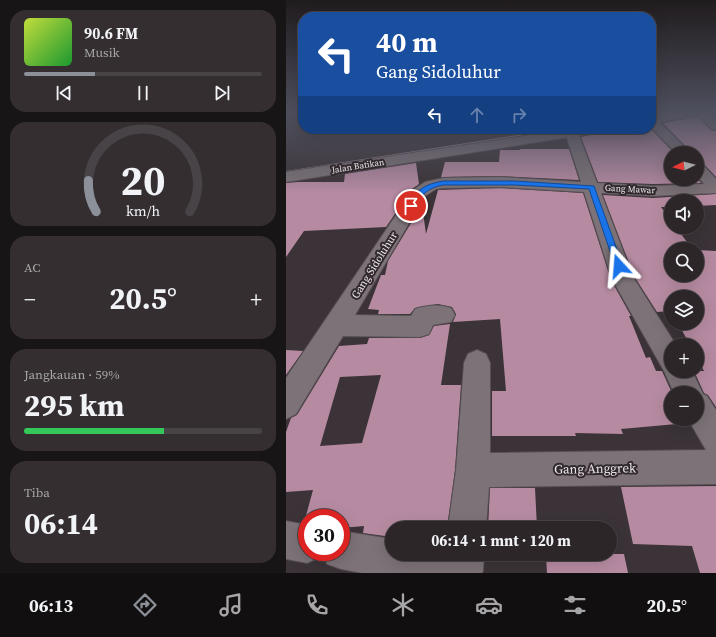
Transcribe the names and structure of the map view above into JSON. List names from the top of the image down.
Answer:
{
  "streets": {
    "street": [
      "Jalan Batikan",
      "Gang Mawar",
      "Gang Sidoluhur",
      "Gang Anggrek"
    ]
  },
  "crossings": [
    ["Gang Mawar", "Gang Sidoluhur"]
  ],
  "north": "left",
  "page": {
    "turn": ["40 m", "Gang Sidoluhur"],
    "song": ["90.6 FM", "Musik"],
    "map_buttons": ["+", "−"],
    "tile": [
      "AC",
      ["Jangkauan · 59%", "295 km"],
      ["Tiba", "06:14"]
    ],
    "heat": ["−", "20.5°", "+"],
    "limit": "30",
    "trip": "06:14 · 1 mnt · 120 m",
    "tabs": ["06:13", "20.5°"],
    "gauge": ["20", "km/h"]
  }
}
